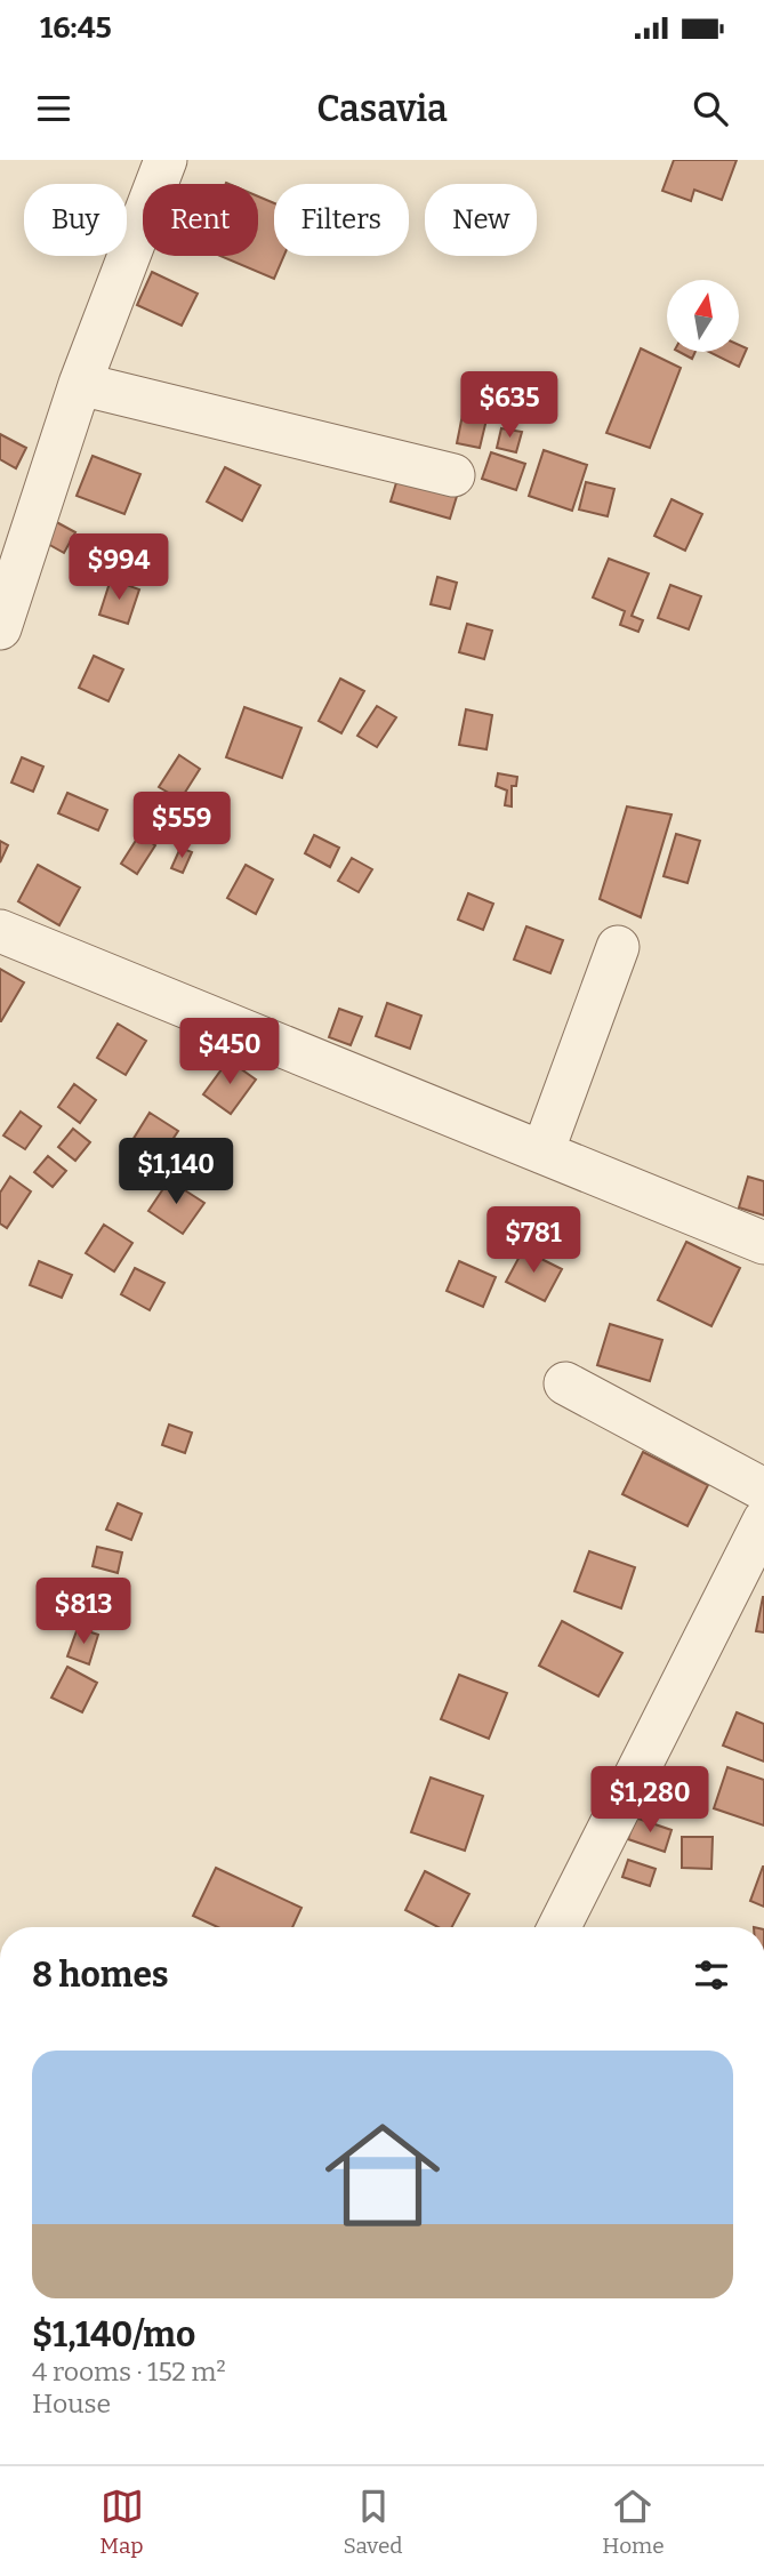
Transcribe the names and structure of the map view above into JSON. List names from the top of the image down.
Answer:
{
  "north": "top",
  "page": {
    "status": "16:45",
    "header": "Casavia",
    "chip": [
      "Buy",
      "Rent",
      "Filters",
      "New"
    ],
    "price": [
      "$635",
      "$994",
      "$559",
      "$450",
      "$1,140",
      "$781",
      "$813",
      "$1,280"
    ],
    "heading": "8 homes",
    "list": [
      {
        "name": "$1,140/mo",
        "note": "4 rooms · 152 m² · House"
      }
    ],
    "tabs": ["Map", "Saved", "Home"]
  }
}
